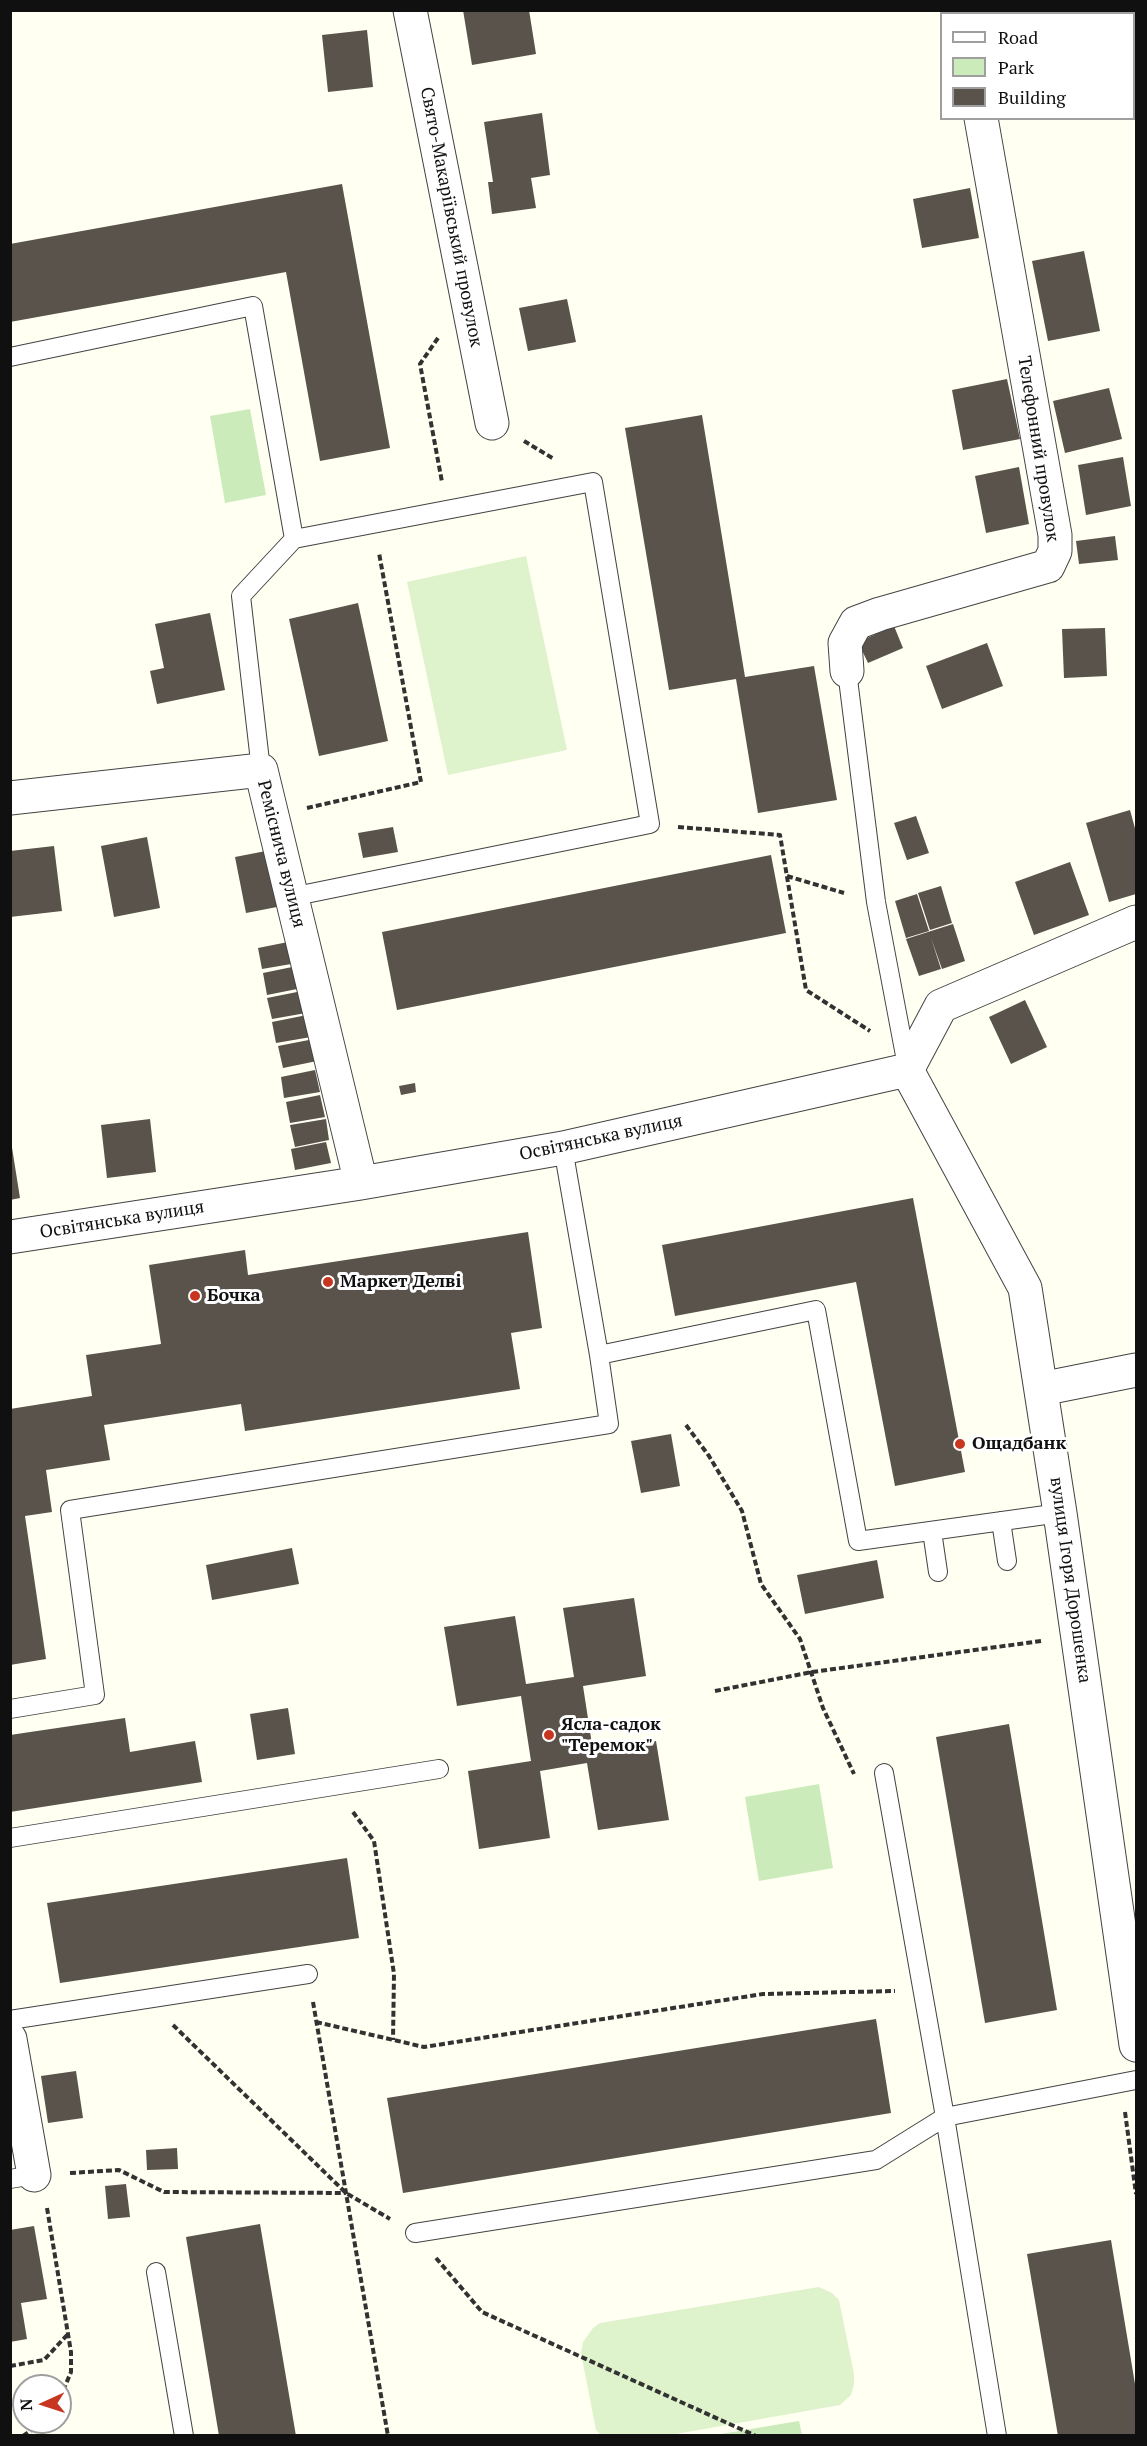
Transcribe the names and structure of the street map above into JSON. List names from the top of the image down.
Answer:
{
  "streets": {
    "street": [
      "Свято-Макаріївський провулок",
      "Телефонний провулок",
      "Реміснича вулиця",
      "Освітянська вулиця",
      "вулиця Ігоря Дорошенка"
    ]
  },
  "crossings": [
    ["Реміснича вулиця", "Освітянська вулиця"],
    ["Освітянська вулиця", "вулиця Ігоря Дорошенка"]
  ],
  "places": [
    "Маркет Делві",
    "Бочка",
    "Ощадбанк",
    "Ясла-садок \"Теремок\""
  ],
  "legend": ["Road", "Park", "Building"],
  "north": "left"
}
